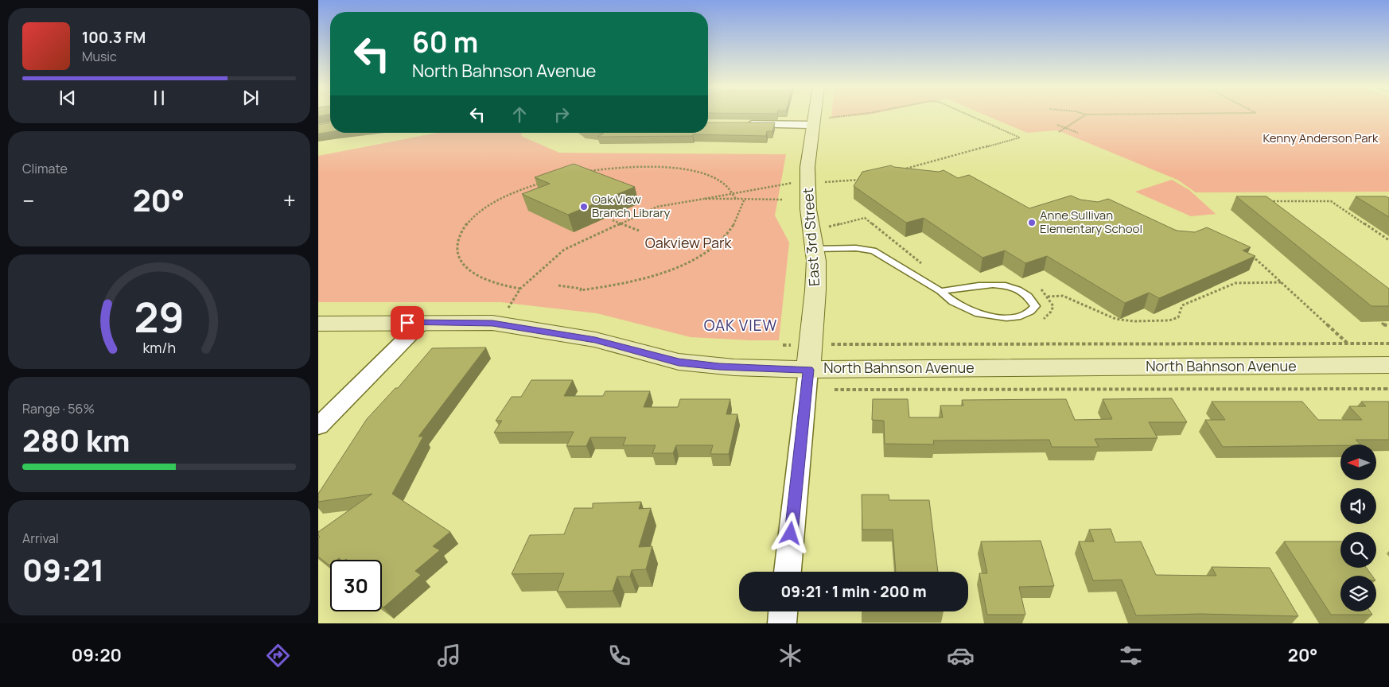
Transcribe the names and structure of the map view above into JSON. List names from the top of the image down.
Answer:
{
  "streets": {
    "street": ["East 3rd Street", "North Bahnson Avenue"]
  },
  "crossings": [
    ["East 3rd Street", "North Bahnson Avenue"]
  ],
  "districts": ["OAK VIEW"],
  "parks": ["Kenny Anderson Park", "Oakview Park"],
  "places": ["Oak View Branch Library", "Anne Sullivan Elementary School"],
  "north": "left",
  "page": {
    "turn": ["60 m", "North Bahnson Avenue"],
    "song": ["100.3 FM", "Music"],
    "tile": [
      "Climate",
      ["Range · 56%", "280 km"],
      ["Arrival", "09:21"]
    ],
    "heat": ["−", "20°", "+"],
    "limit": "30",
    "trip": "09:21 · 1 min · 200 m",
    "tabs": ["09:20", "20°"],
    "gauge": ["29", "km/h"]
  }
}
